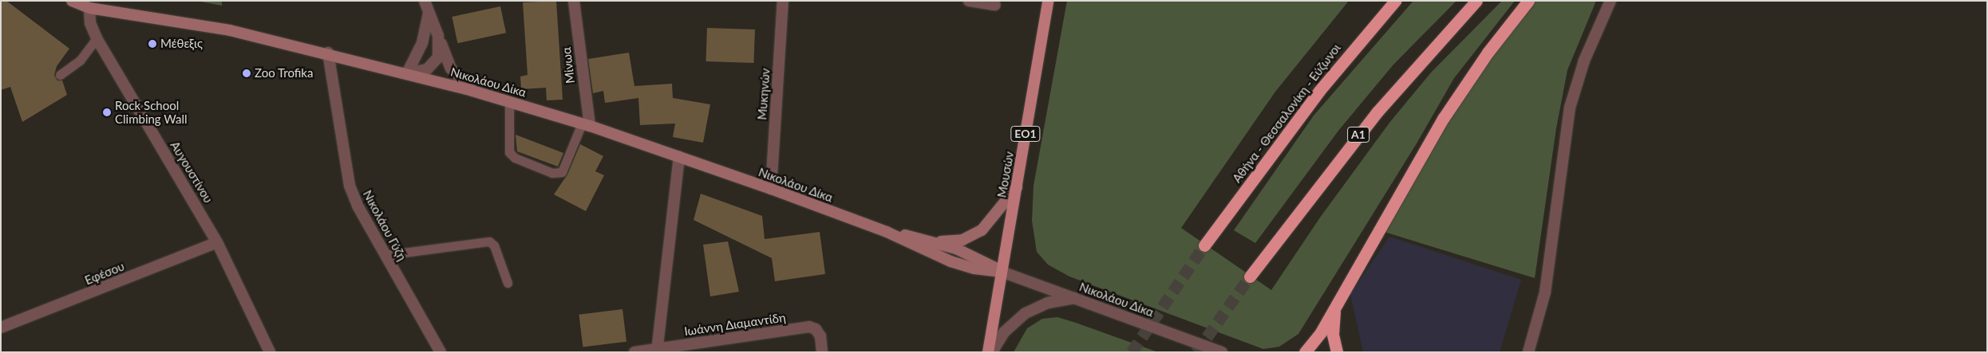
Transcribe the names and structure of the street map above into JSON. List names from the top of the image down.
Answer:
{
  "streets": {
    "highway": ["Αθήνα - Θεσσαλονίκη - Εύζωνοι", "Α1"],
    "main road": ["Νικολάου Δίκα", "ΕΟ1", "Μουσών"],
    "street": [
      "Μίνωα",
      "Μυκηνών",
      "Αυγουστίνου",
      "Νικολάου Γύζη",
      "Εφέσου",
      "Ιωάννη Διαμαντίδη"
    ]
  },
  "crossings": [
    ["Μίνωα", "Νικολάου Δίκα"],
    ["Νικολάου Δίκα", "Μυκηνών"],
    ["Νικολάου Δίκα", "Αυγουστίνου"],
    ["Νικολάου Δίκα", "Μουσών"],
    ["Νικολάου Δίκα", "Νικολάου Γύζη"],
    ["Αυγουστίνου", "Εφέσου"]
  ],
  "places": ["Μέθεξις", "Zoo Trofika", "Rock School Climbing Wall"]
}
